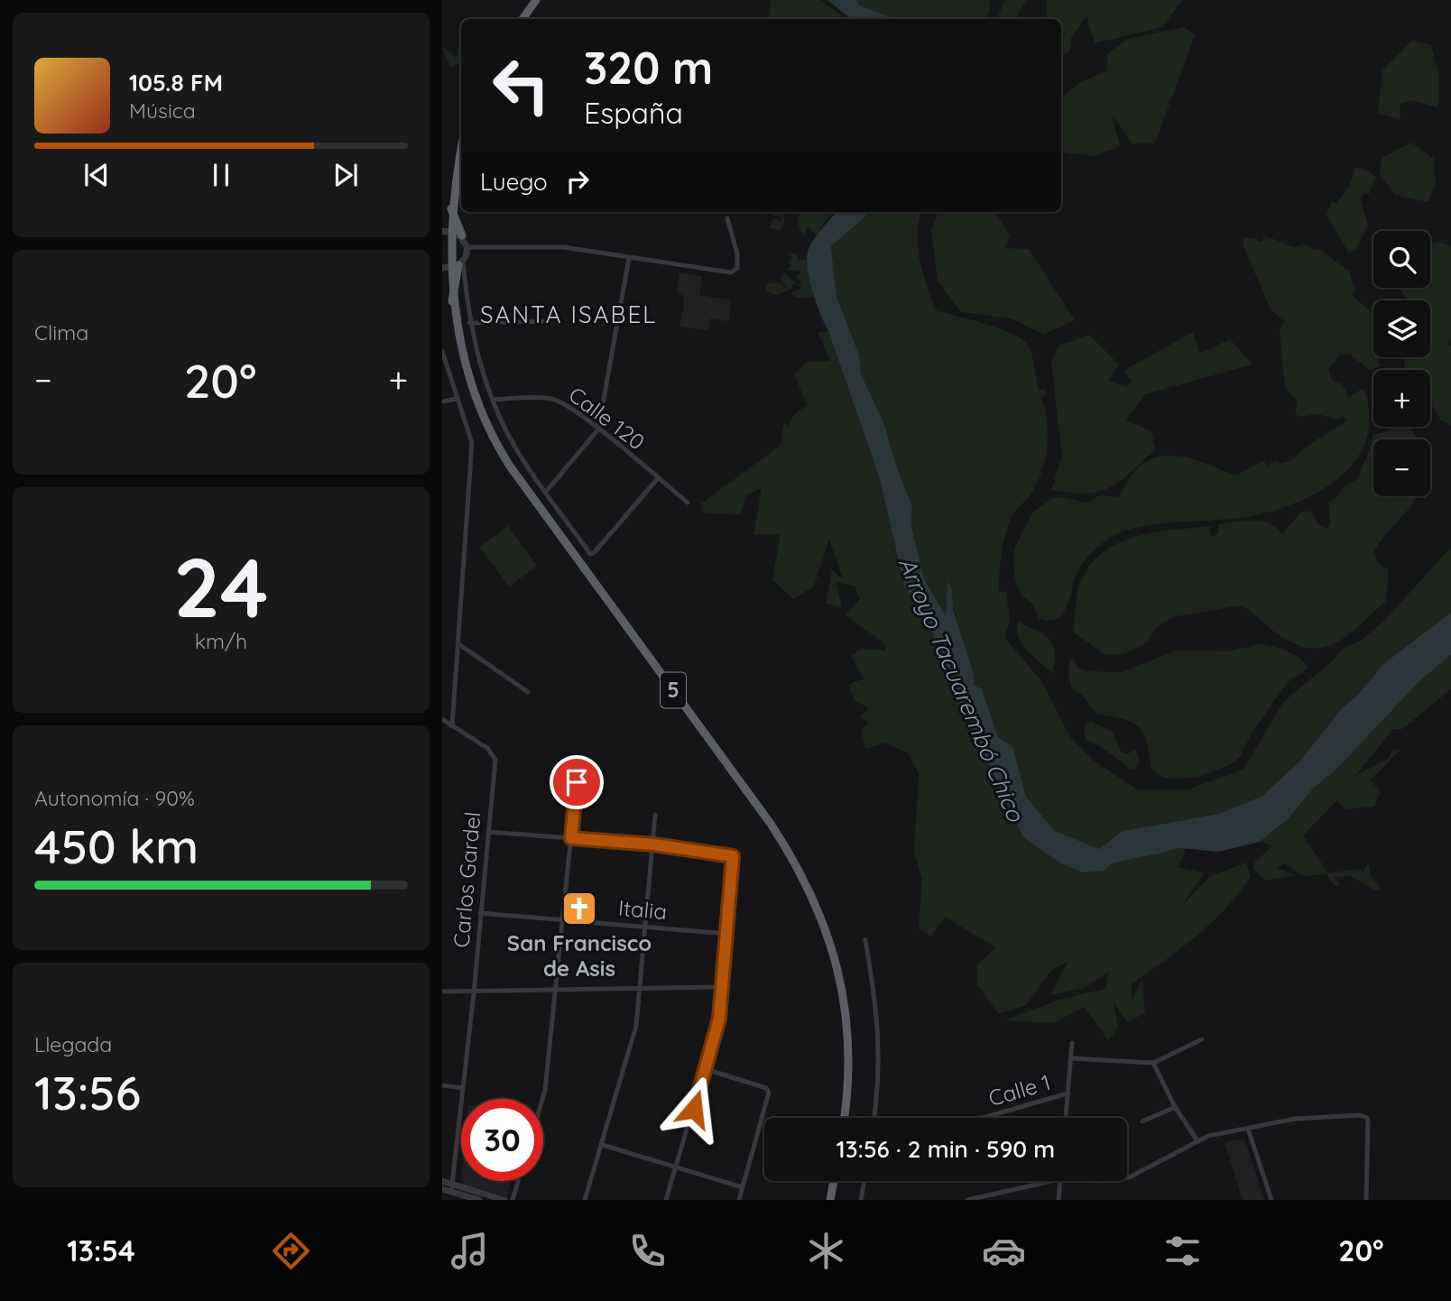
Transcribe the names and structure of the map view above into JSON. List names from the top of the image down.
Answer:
{
  "streets": {
    "highway": ["5"],
    "street": [
      "Calle 120",
      "Carlos Gardel",
      "Italia",
      "Calle 1"
    ]
  },
  "crossings": [
    ["Carlos Gardel", "Italia"]
  ],
  "districts": ["SANTA ISABEL"],
  "water": ["Arroyo Tacuarembó Chico"],
  "places": {
    "church": ["San Francisco de Asis"]
  },
  "page": {
    "turn": ["320 m", "España"],
    "song": ["105.8 FM", "Música"],
    "then": "Luego",
    "map_buttons": ["+", "−"],
    "tile": [
      "Clima",
      ["24", "km/h"],
      ["Autonomía · 90%", "450 km"],
      ["Llegada", "13:56"]
    ],
    "heat": ["−", "20°", "+"],
    "limit": "30",
    "trip": "13:56 · 2 min · 590 m",
    "tabs": ["13:54", "20°"]
  }
}
